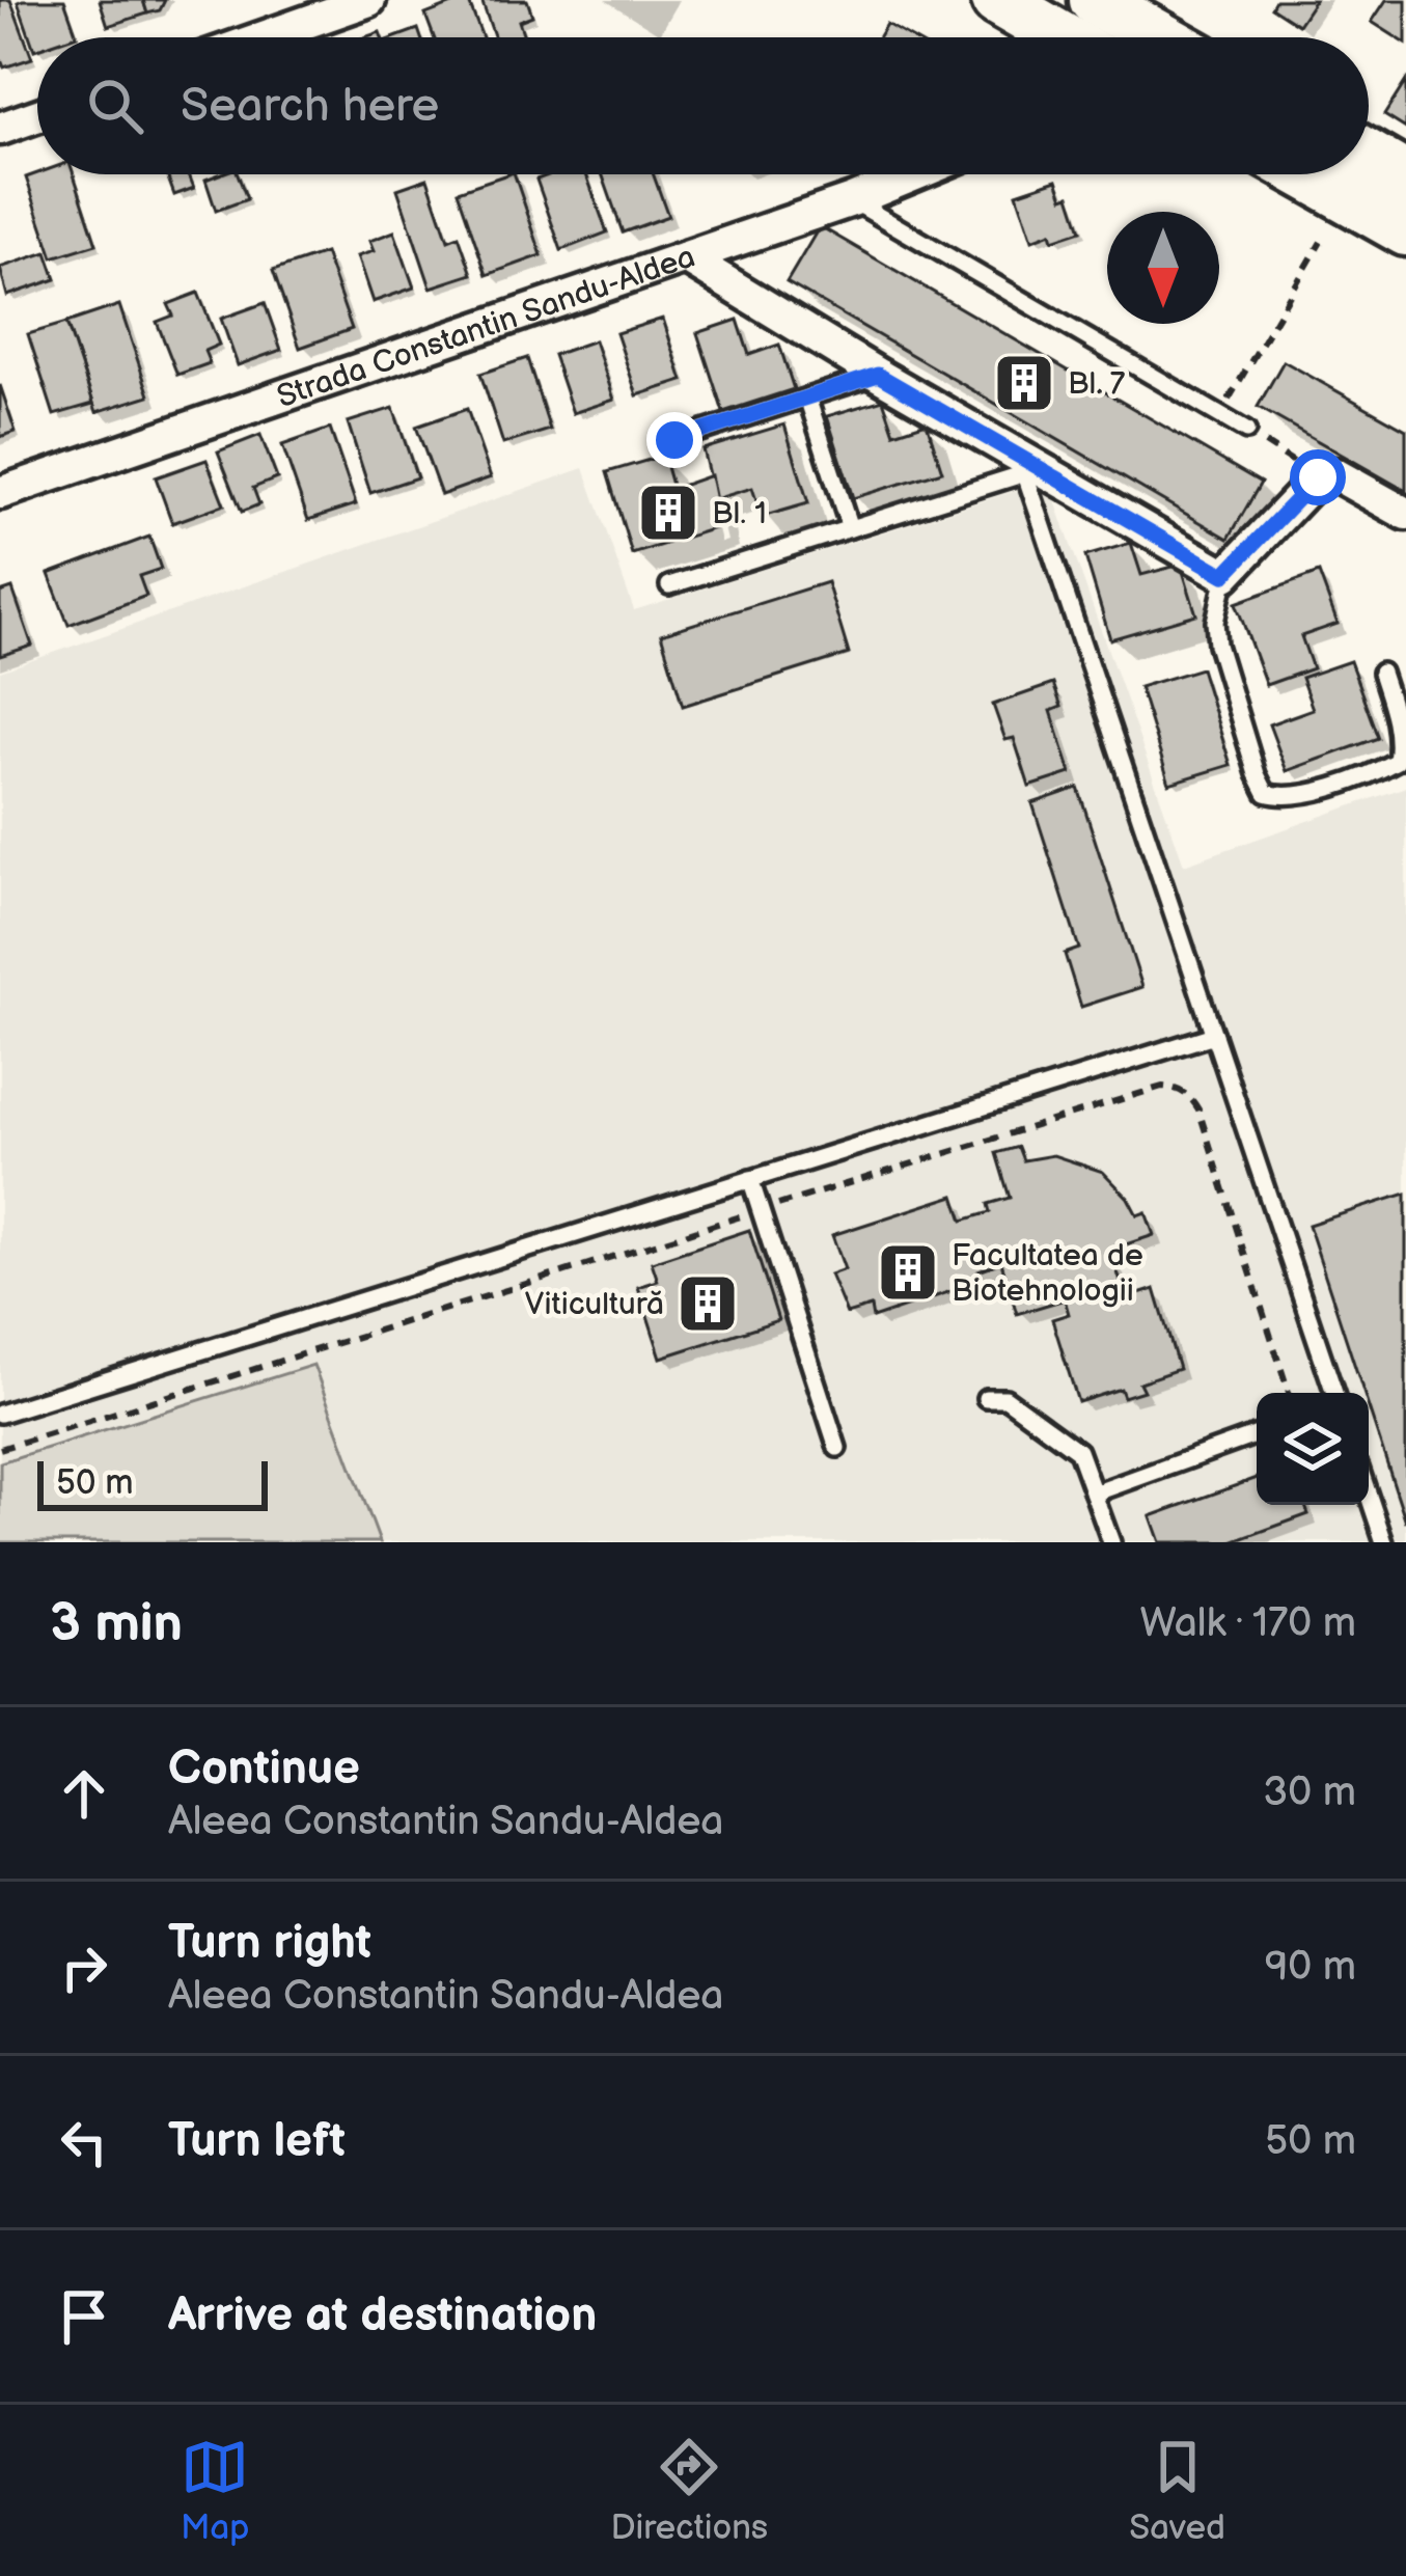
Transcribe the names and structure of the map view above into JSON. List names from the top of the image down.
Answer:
{
  "streets": {
    "street": ["Strada Constantin Sandu-Aldea"]
  },
  "places": {
    "building": [
      "Bl. 7",
      "Bl. 1",
      "Facultatea de Biotehnologii",
      "Viticultură"
    ]
  },
  "scale_bar": "50 m",
  "north": "bottom",
  "page": {
    "search": "Search here",
    "scale": "50 m",
    "heading": ["3 min", "Walk · 170 m"],
    "list": [
      ["Continue", "Aleea Constantin Sandu-Aldea", "30 m"],
      ["Turn right", "Aleea Constantin Sandu-Aldea", "90 m"],
      ["Turn left", "50 m"],
      "Arrive at destination"
    ],
    "nav": ["Map", "Directions", "Saved"]
  }
}
